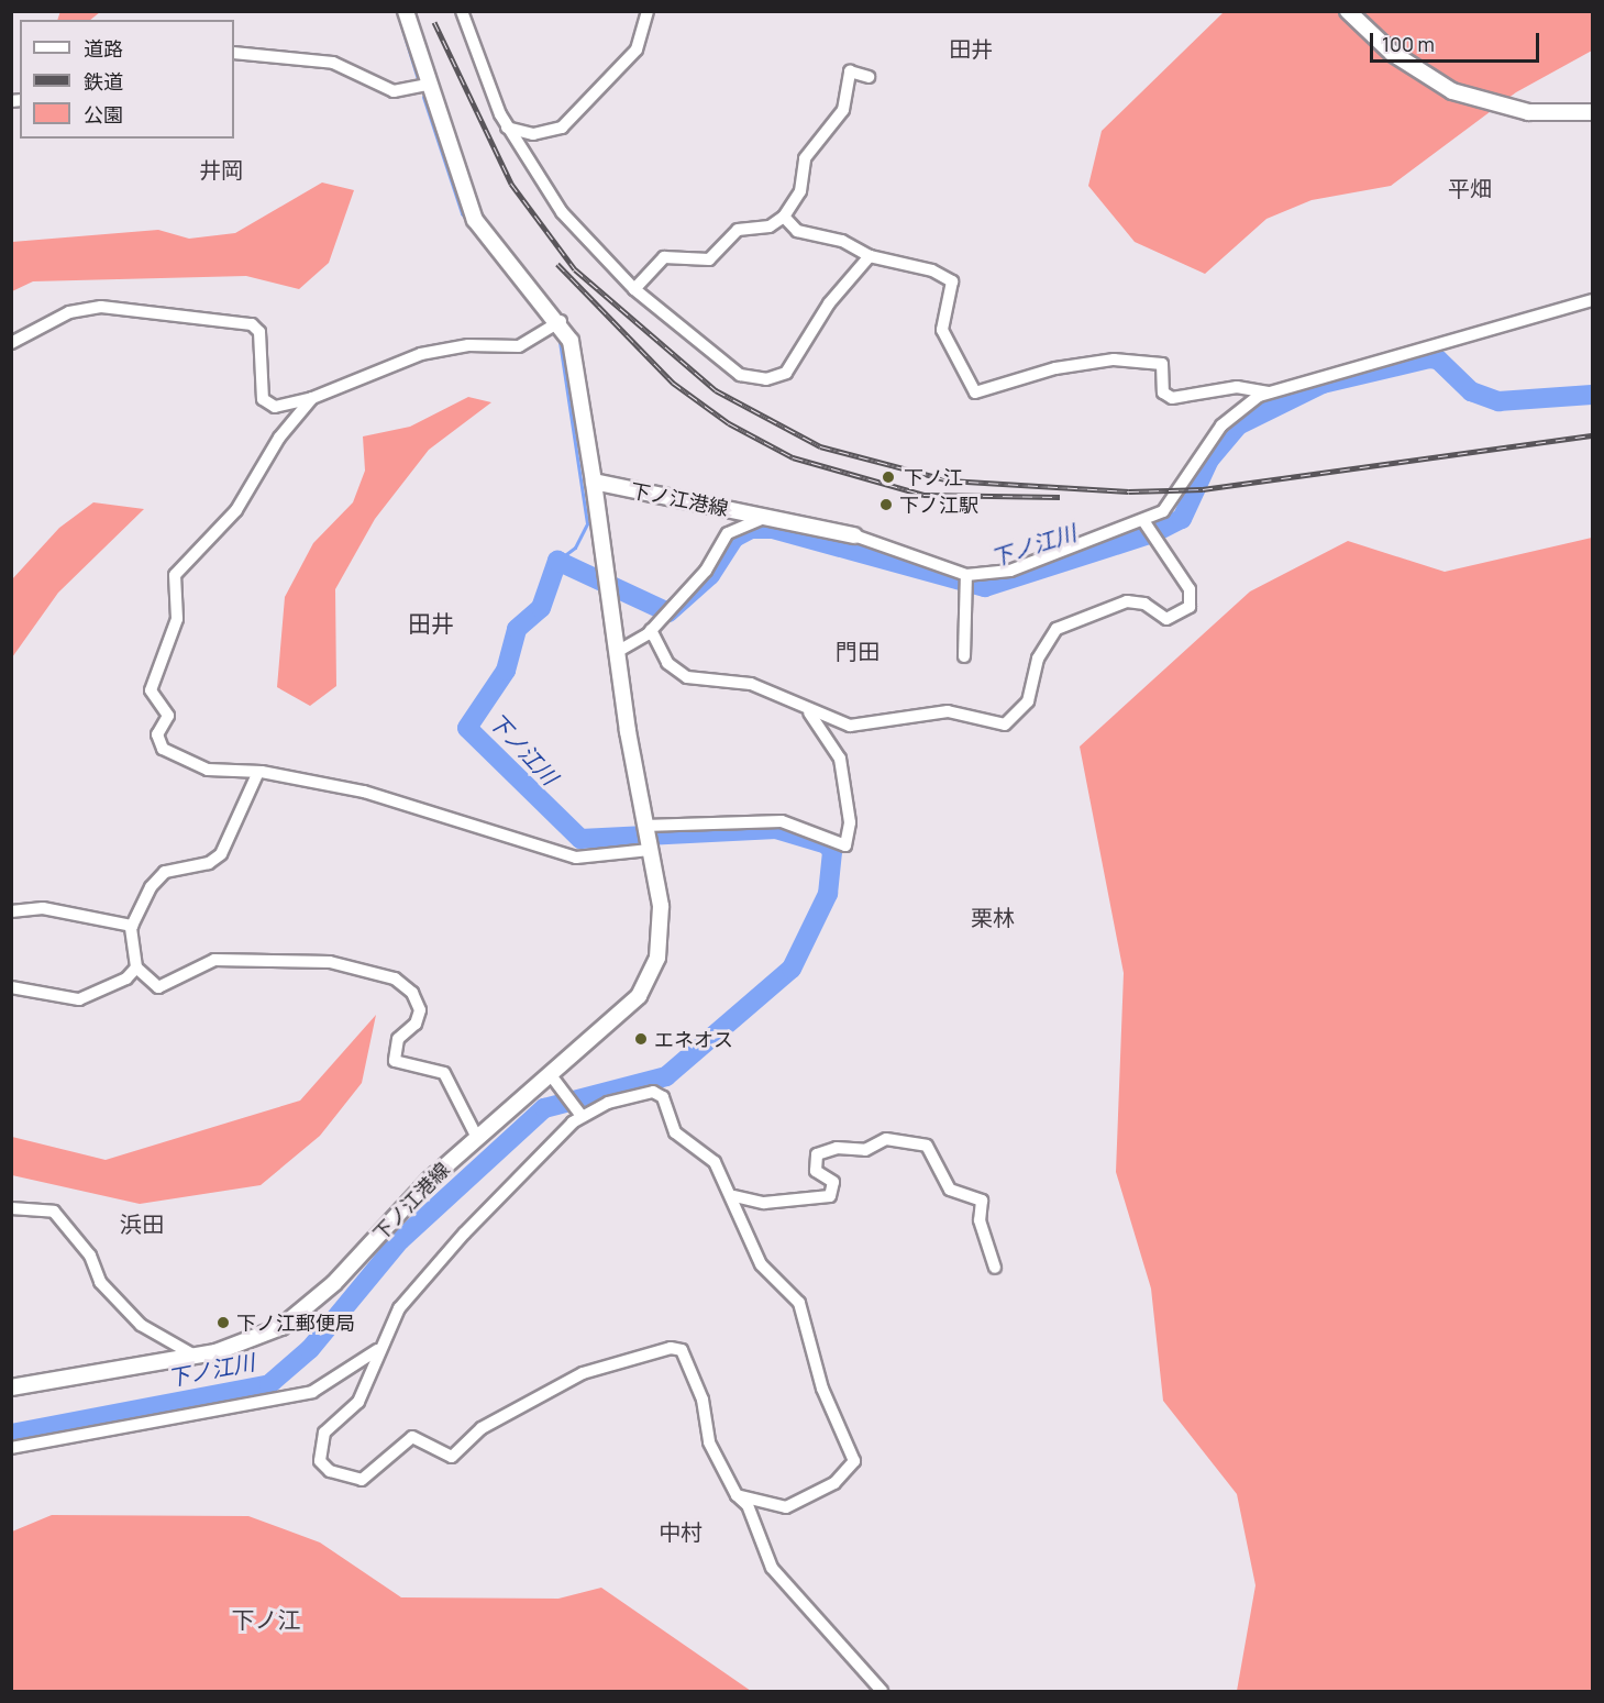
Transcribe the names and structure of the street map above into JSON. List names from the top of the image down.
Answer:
{
  "streets": {
    "main road": ["下ノ江港線"]
  },
  "districts": [
    "田井",
    "井岡",
    "平畑",
    "田井",
    "門田",
    "栗林",
    "浜田",
    "中村",
    "下ノ江"
  ],
  "water": ["下ノ江川"],
  "places": [
    "下ノ江",
    "下ノ江駅",
    "エネオス",
    "下ノ江郵便局"
  ],
  "legend": ["道路", "鉄道", "公園"],
  "scale_bar": "100 m"
}
